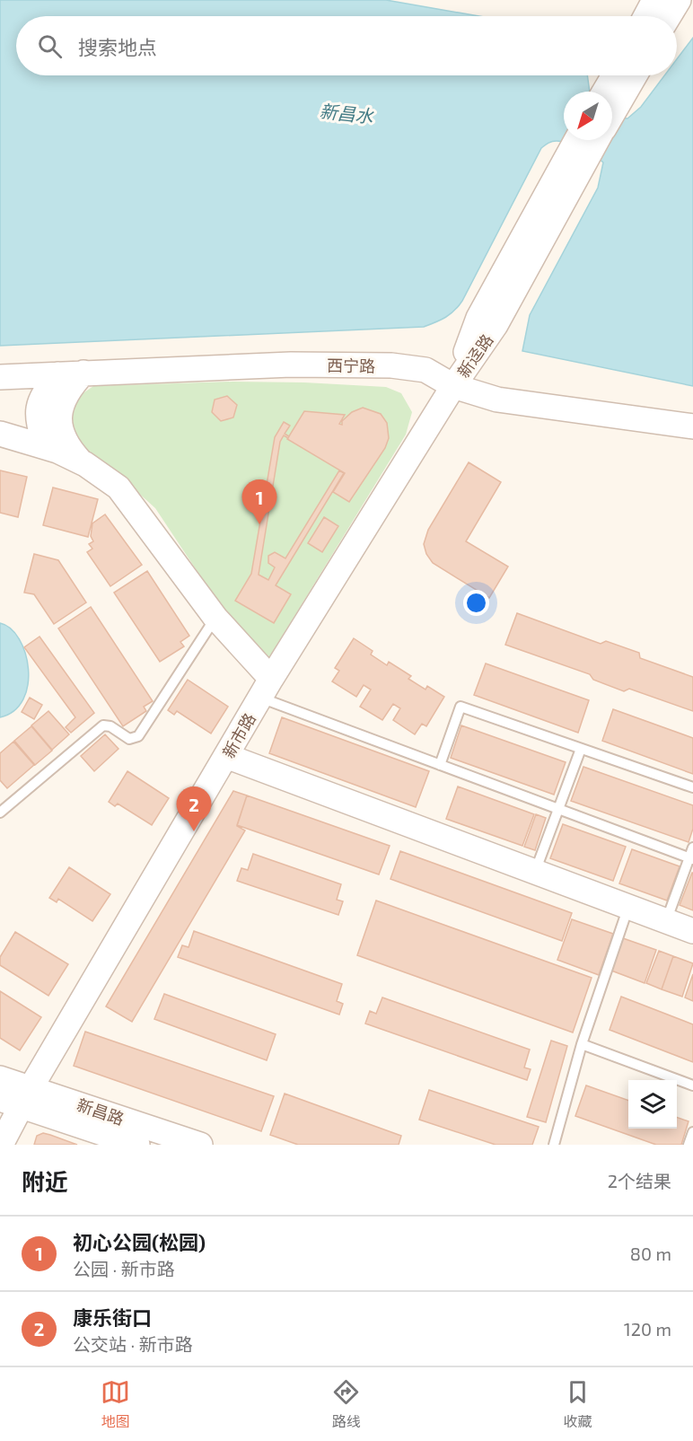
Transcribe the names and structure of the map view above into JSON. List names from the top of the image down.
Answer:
{
  "streets": {
    "street": [
      "新迳路",
      "西宁路",
      "新市路",
      "新昌路"
    ]
  },
  "crossings": [
    ["新迳路", "西宁路"],
    ["新迳路", "新市路"],
    ["西宁路", "新市路"],
    ["新市路", "新昌路"]
  ],
  "water": ["新昌水"],
  "north": "bottom left",
  "page": {
    "search": "搜索地点",
    "pins": ["1", "2"],
    "heading": ["附近", "2个结果"],
    "list": [
      {
        "mark": "1",
        "name": "初心公园(松园)",
        "note": "公园 · 新市路",
        "value": "80 m"
      },
      {
        "mark": "2",
        "name": "康乐街口",
        "note": "公交站 · 新市路",
        "value": "120 m"
      }
    ],
    "nav": ["地图", "路线", "收藏"]
  }
}
